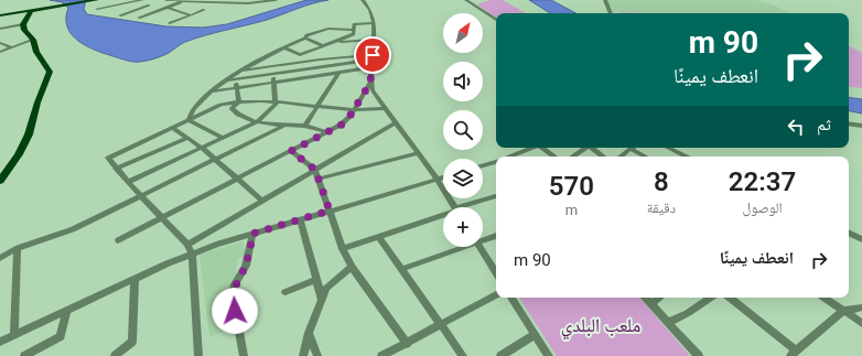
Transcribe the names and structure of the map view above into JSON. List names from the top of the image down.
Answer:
{
  "parks": ["ملعب البلدي"],
  "north": "top right",
  "page": {
    "map_buttons": "+",
    "turn": ["90 m", "انعطف يمينًا"],
    "then": "ثم",
    "eta": [
      "22:37",
      "الوصول",
      "8",
      "دقيقة",
      "570",
      "m"
    ],
    "list": [
      {
        "name": "انعطف يمينًا",
        "value": "90 m"
      }
    ]
  }
}
